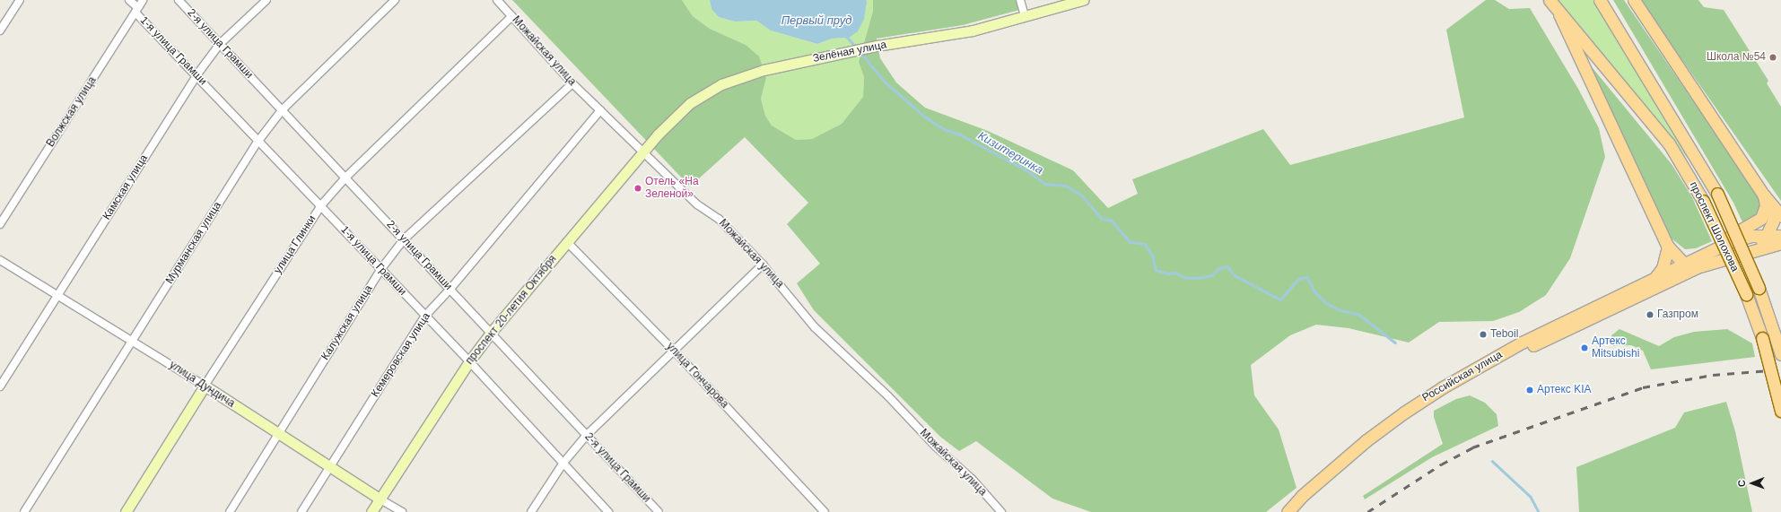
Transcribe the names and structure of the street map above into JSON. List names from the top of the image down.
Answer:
{
  "streets": {
    "main road": ["проспект Шолохова", "Российская улица"],
    "street": [
      "2-я улица Грамши",
      "1-я улица Грамши",
      "Можайская улица",
      "Зелёная улица",
      "Волжская улица",
      "Камская улица",
      "Мурманская улица",
      "улица Глинки",
      "проспект 20-летия Октября",
      "Калужская улица",
      "Кемеровская улица",
      "улица Гончарова",
      "улица Дундича"
    ]
  },
  "crossings": [
    ["2-я улица Грамши", "Камская улица"],
    ["2-я улица Грамши", "Мурманская улица"],
    ["2-я улица Грамши", "улица Глинки"],
    ["2-я улица Грамши", "проспект 20-летия Октября"],
    ["2-я улица Грамши", "Калужская улица"],
    ["2-я улица Грамши", "Кемеровская улица"],
    ["1-я улица Грамши", "Волжская улица"],
    ["1-я улица Грамши", "Камская улица"],
    ["1-я улица Грамши", "Мурманская улица"],
    ["1-я улица Грамши", "улица Глинки"],
    ["1-я улица Грамши", "проспект 20-летия Октября"],
    ["1-я улица Грамши", "Калужская улица"],
    ["1-я улица Грамши", "Кемеровская улица"],
    ["Можайская улица", "Зелёная улица"],
    ["Можайская улица", "улица Глинки"],
    ["Можайская улица", "проспект 20-летия Октября"],
    ["Можайская улица", "Калужская улица"],
    ["Можайская улица", "Кемеровская улица"],
    ["Зелёная улица", "проспект 20-летия Октября"],
    ["Камская улица", "улица Дундича"],
    ["Мурманская улица", "улица Дундича"],
    ["улица Глинки", "улица Дундича"],
    ["проспект 20-летия Октября", "улица Гончарова"],
    ["проспект 20-летия Октября", "улица Дундича"],
    ["Калужская улица", "улица Дундича"],
    ["Кемеровская улица", "улица Дундича"]
  ],
  "water": ["Первый пруд", "Кизитеринка"],
  "places": [
    "Школа №54",
    "Отель «На Зеленой»",
    "Газпром",
    "Teboil",
    "Артекс Mitsubishi",
    "Артекс KIA"
  ],
  "north": "left"
}
